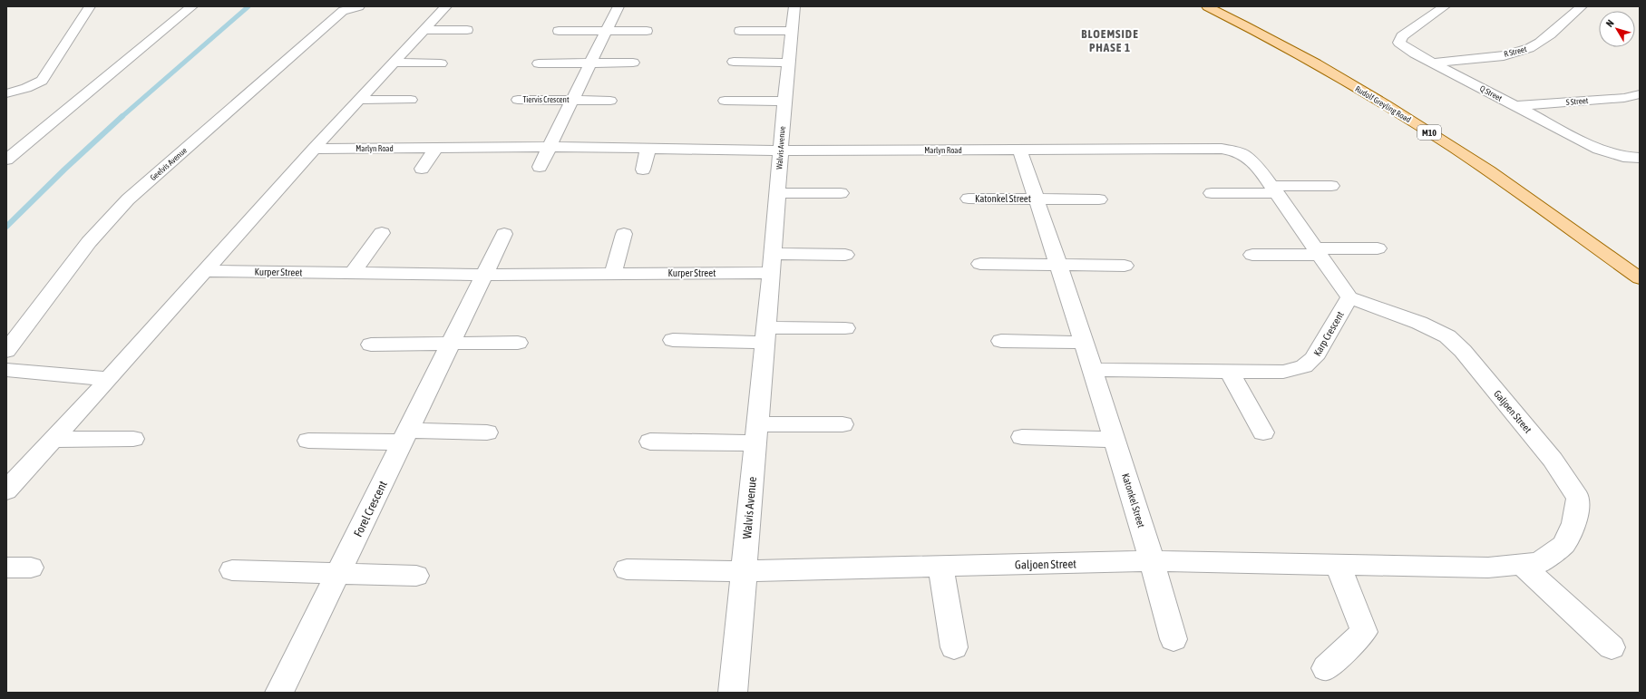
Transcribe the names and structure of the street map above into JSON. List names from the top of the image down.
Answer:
{
  "streets": {
    "main road": ["Rudolf Greyling Road", "M10"],
    "street": [
      "R Street",
      "Q Street",
      "Tiervis Crescent",
      "S Street",
      "Walvis Avenue",
      "Marlyn Road",
      "Geelvis Avenue",
      "Katonkel Street",
      "Kurper Street",
      "Karp Crescent",
      "Galjoen Street",
      "Forel Crescent"
    ]
  },
  "crossings": [
    ["R Street", "Q Street"],
    ["Q Street", "S Street"],
    ["Tiervis Crescent", "Marlyn Road"],
    ["Walvis Avenue", "Marlyn Road"],
    ["Walvis Avenue", "Kurper Street"],
    ["Walvis Avenue", "Galjoen Street"],
    ["Marlyn Road", "Katonkel Street"],
    ["Katonkel Street", "Karp Crescent"],
    ["Katonkel Street", "Galjoen Street"],
    ["Kurper Street", "Forel Crescent"],
    ["Karp Crescent", "Galjoen Street"]
  ],
  "districts": ["BLOEMSIDE PHASE 1"],
  "north": "top left"
}
